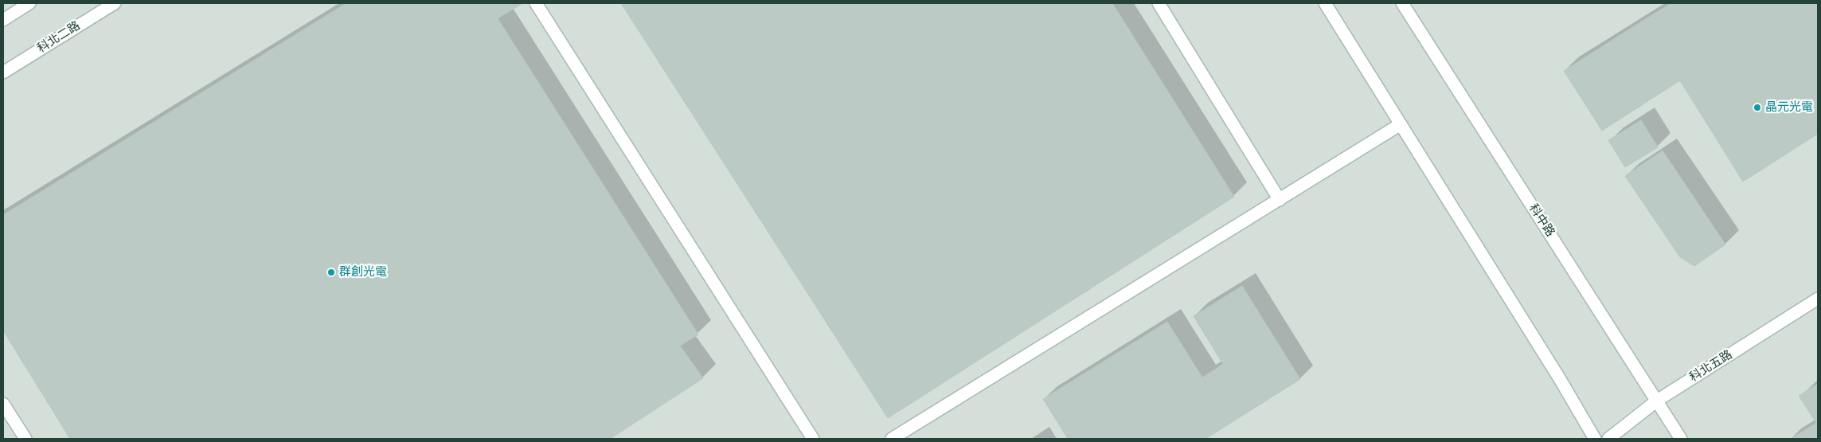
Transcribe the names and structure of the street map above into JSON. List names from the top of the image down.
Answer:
{
  "streets": {
    "street": ["科北二路", "科中路", "科北五路"]
  },
  "crossings": [
    ["科中路", "科北五路"]
  ],
  "places": ["晶元光電", "群創光電"]
}
